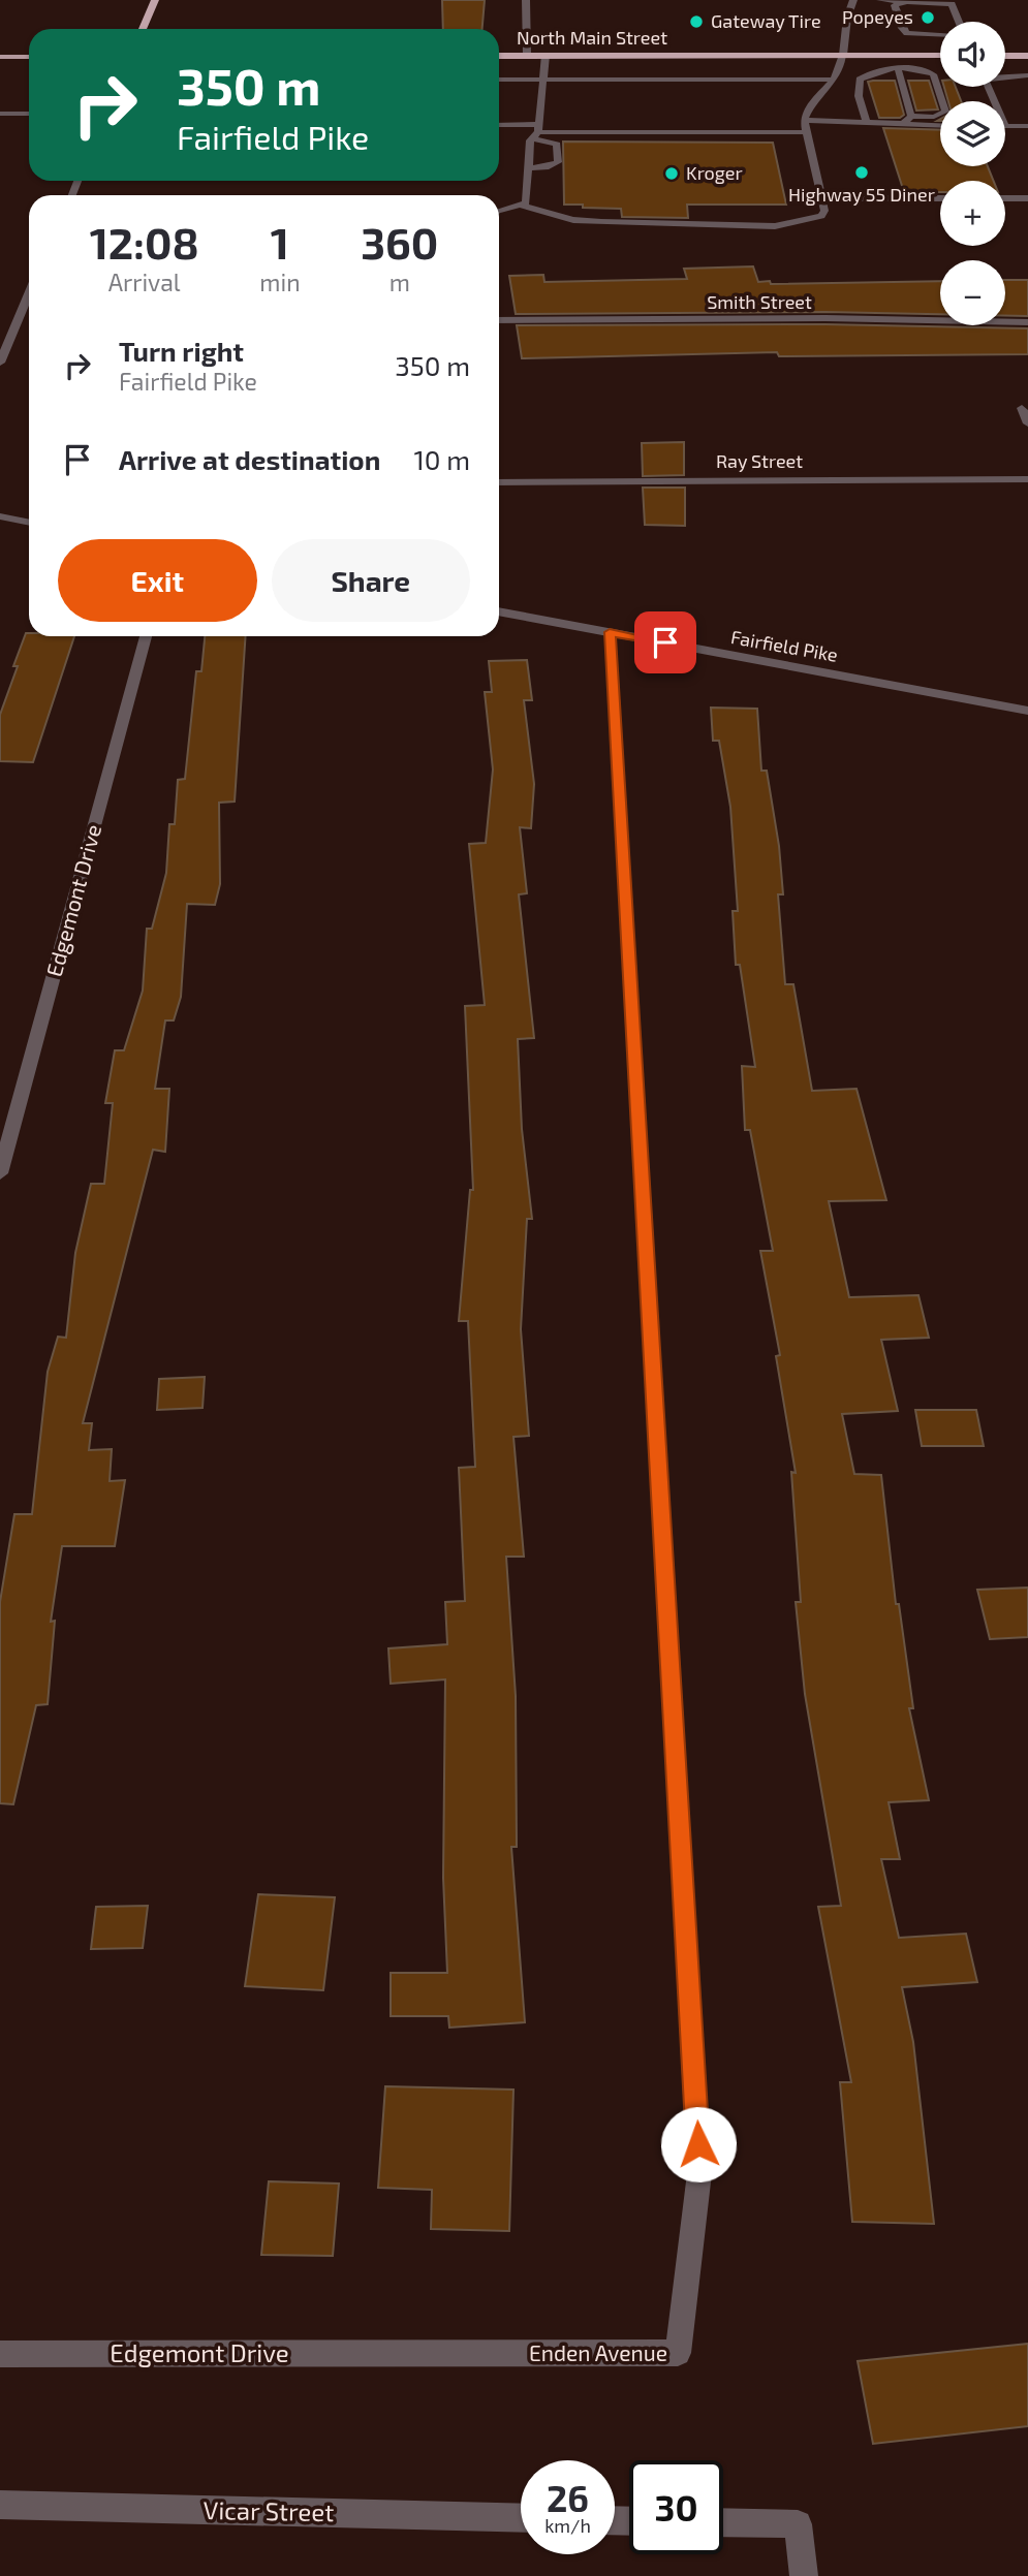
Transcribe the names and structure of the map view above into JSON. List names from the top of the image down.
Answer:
{
  "streets": {
    "highway": ["North Main Street"],
    "street": [
      "Smith Street",
      "Ray Street",
      "Fairfield Pike",
      "Edgemont Drive",
      "Enden Avenue",
      "Vicar Street"
    ]
  },
  "crossings": [
    ["Fairfield Pike", "Enden Avenue"],
    ["Edgemont Drive", "Enden Avenue"]
  ],
  "places": [
    "Popeyes",
    "Gateway Tire",
    "Highway 55 Diner",
    "Kroger"
  ],
  "page": {
    "map_buttons": ["+", "−"],
    "turn": ["350 m", "Fairfield Pike"],
    "eta": [
      "12:08",
      "Arrival",
      "1",
      "min",
      "360",
      "m"
    ],
    "list": [
      {
        "name": "Turn right",
        "note": "Fairfield Pike",
        "value": "350 m"
      },
      {
        "name": "Arrive at destination",
        "value": "10 m"
      }
    ],
    "buttons": ["Exit", "Share"],
    "speed": "26 km/h",
    "limit": "30"
  }
}
